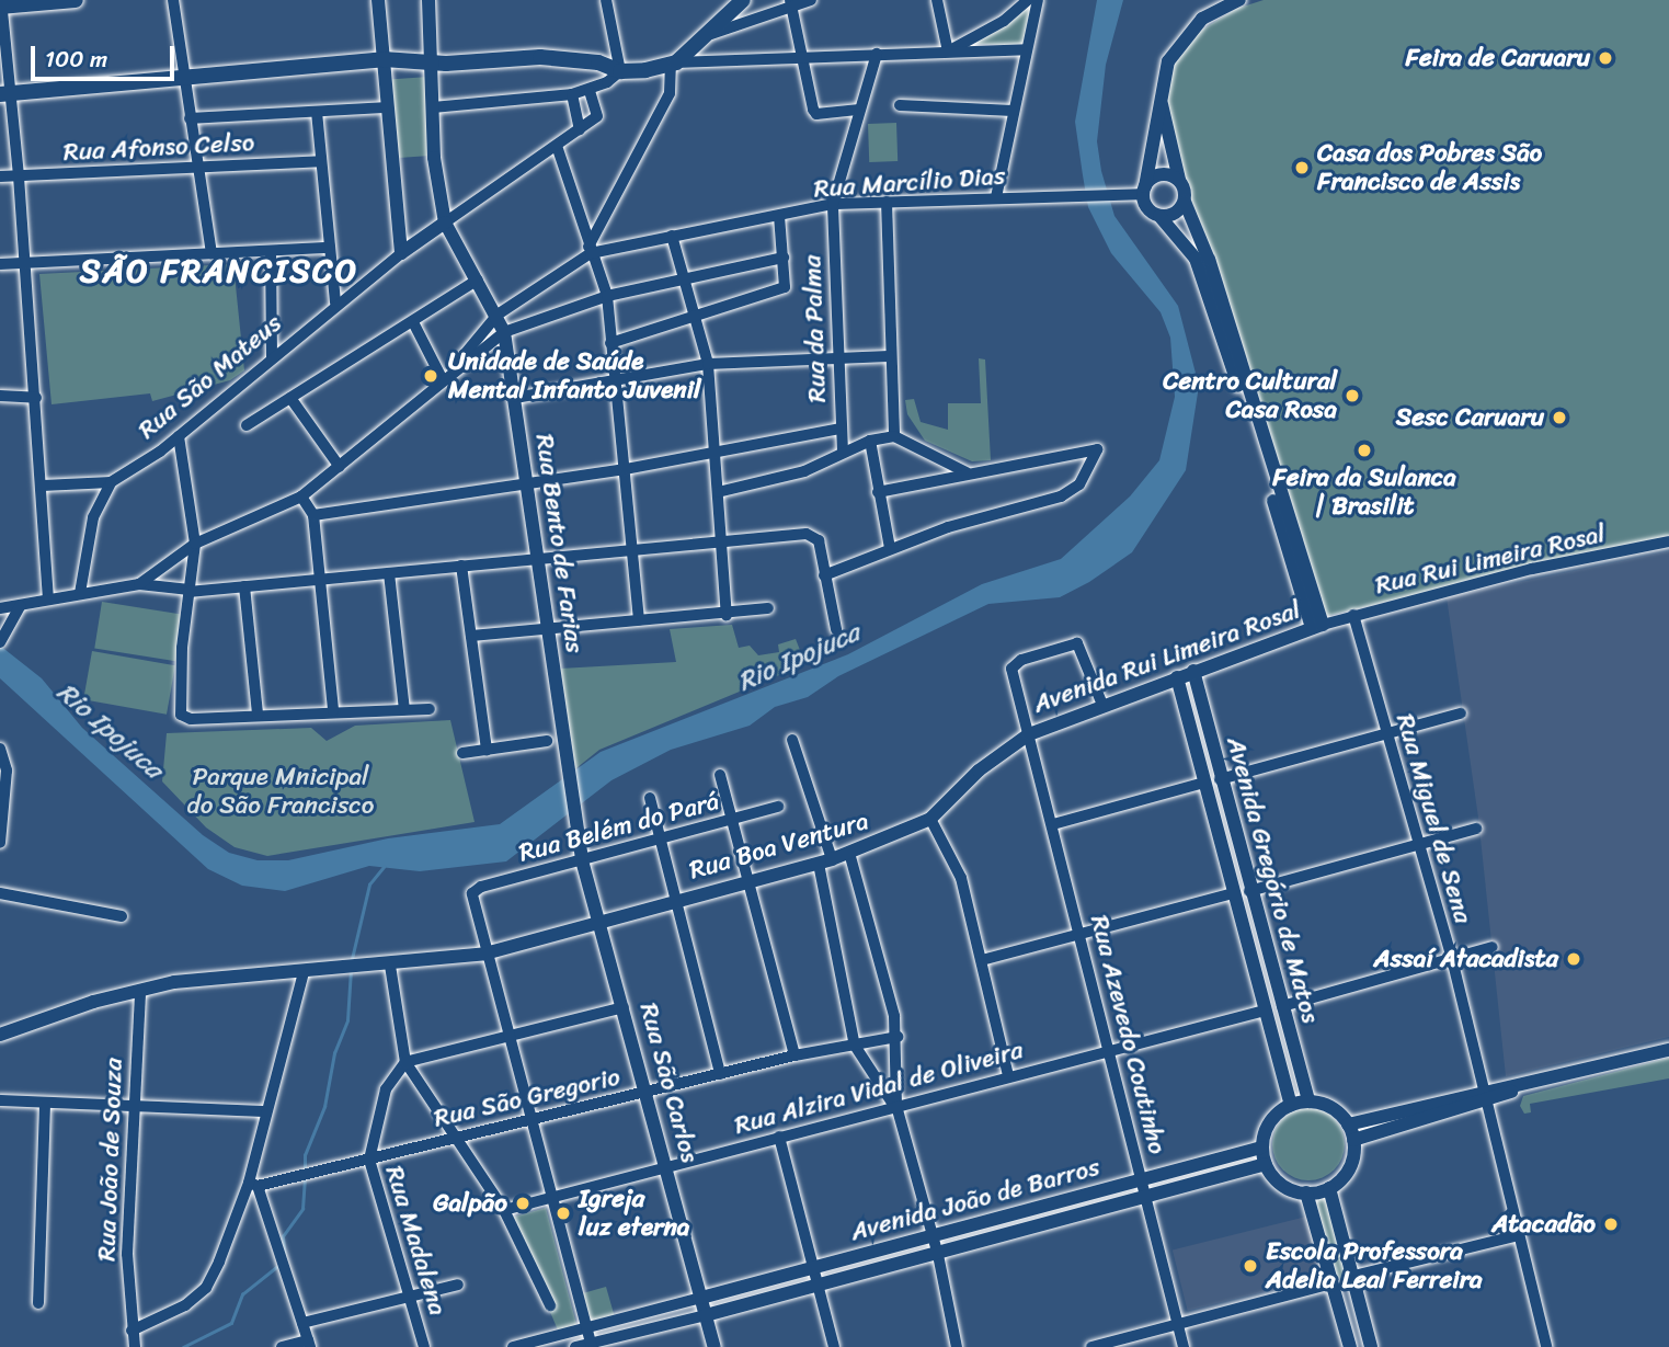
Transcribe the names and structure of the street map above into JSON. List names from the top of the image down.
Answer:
{
  "streets": {
    "street": [
      "Rua Afonso Celso",
      "Rua Marcílio Dias",
      "Rua da Palma",
      "Rua São Mateus",
      "Rua Bento de Farias",
      "Rua Rui Limeira Rosal",
      "Avenida Rui Limeira Rosal",
      "Rua Miguel de Sena",
      "Rua Belém do Pará",
      "Rua Boa Ventura",
      "Avenida Gregório de Matos",
      "Rua Azevedo Coutinho",
      "Rua São Carlos",
      "Rua Alzira Vidal de Oliveira",
      "Rua São Gregorio",
      "Rua João de Souza",
      "Avenida João de Barros",
      "Rua Madalena"
    ]
  },
  "crossings": [
    ["Rua Marcílio Dias", "Rua da Palma"],
    ["Rua São Mateus", "Rua Bento de Farias"],
    ["Rua Bento de Farias", "Rua São Carlos"],
    ["Rua Rui Limeira Rosal", "Avenida Rui Limeira Rosal"],
    ["Rua Rui Limeira Rosal", "Rua Miguel de Sena"],
    ["Avenida Rui Limeira Rosal", "Rua Boa Ventura"],
    ["Avenida Rui Limeira Rosal", "Avenida Gregório de Matos"],
    ["Avenida Rui Limeira Rosal", "Rua Azevedo Coutinho"],
    ["Rua Belém do Pará", "Rua Boa Ventura"],
    ["Rua Belém do Pará", "Rua São Carlos"],
    ["Rua Boa Ventura", "Rua Azevedo Coutinho"],
    ["Rua Boa Ventura", "Rua São Carlos"],
    ["Rua Boa Ventura", "Rua João de Souza"],
    ["Avenida Gregório de Matos", "Rua Alzira Vidal de Oliveira"],
    ["Avenida Gregório de Matos", "Avenida João de Barros"],
    ["Rua Azevedo Coutinho", "Rua Alzira Vidal de Oliveira"],
    ["Rua Azevedo Coutinho", "Avenida João de Barros"],
    ["Rua São Carlos", "Rua Alzira Vidal de Oliveira"],
    ["Rua São Carlos", "Rua São Gregorio"],
    ["Rua São Carlos", "Avenida João de Barros"],
    ["Rua São Gregorio", "Rua Madalena"]
  ],
  "districts": ["SÃO FRANCISCO"],
  "water": ["Rio Ipojuca"],
  "parks": ["Parque Mnicipal do São Francisco"],
  "places": [
    "Feira de Caruaru",
    "Casa dos Pobres São Francisco de Assis",
    "Unidade de Saúde Mental Infanto Juvenil",
    "Centro Cultural Casa Rosa",
    "Sesc Caruaru",
    "Feira da Sulanca | Brasilit",
    "Assaí Atacadista",
    "Galpão",
    "Igreja luz eterna",
    "Atacadão",
    "Escola Professora Adelia Leal Ferreira"
  ],
  "scale_bar": "100 m"
}
